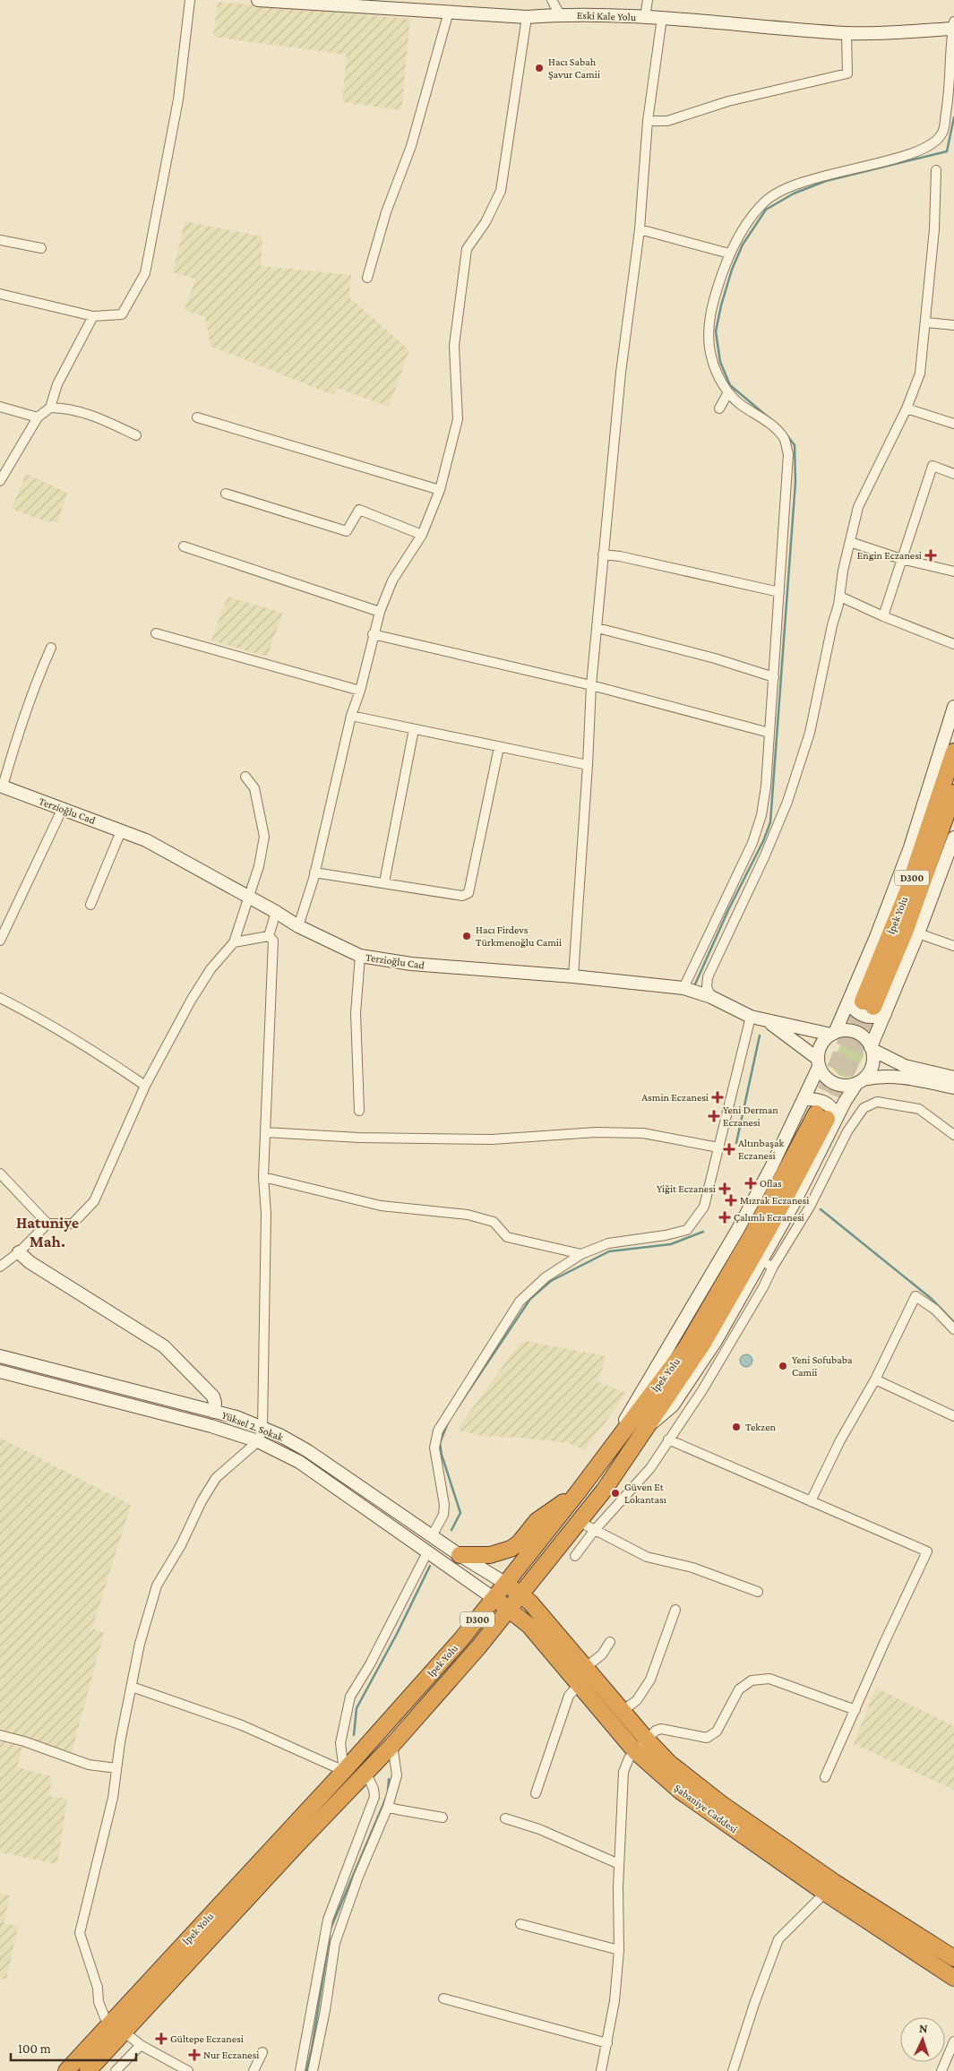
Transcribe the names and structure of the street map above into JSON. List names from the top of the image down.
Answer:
{
  "streets": {
    "highway": ["D300", "İpek Yolu", "Şabaniye Caddesi"],
    "street": ["Eski Kale Yolu", "Terzioğlu Cad", "Yüksel 2. Sokak"]
  },
  "crossings": [
    ["İpek Yolu", "Yüksel 2. Sokak"],
    ["İpek Yolu", "Şabaniye Caddesi"],
    ["Yüksel 2. Sokak", "Şabaniye Caddesi"]
  ],
  "districts": ["Hatuniye Mah."],
  "places": {
    "other": [
      "Hacı Sabah Şavur Camii",
      "Hacı Firdevs Türkmenoğlu Camii",
      "Yeni Sofubaba Camii",
      "Tekzen",
      "Güven Et Lokantası"
    ],
    "health": [
      "Engin Eczanesi",
      "Asmin Eczanesi",
      "Yeni Derman Eczanesi",
      "Altınbaşak Eczanesi",
      "Oflas",
      "Yiğit Eczanesi",
      "Mızrak Eczanesi",
      "Çalımlı Eczanesi",
      "Gültepe Eczanesi",
      "Nur Eczanesi"
    ]
  },
  "scale_bar": "100 m",
  "north": "top"
}
